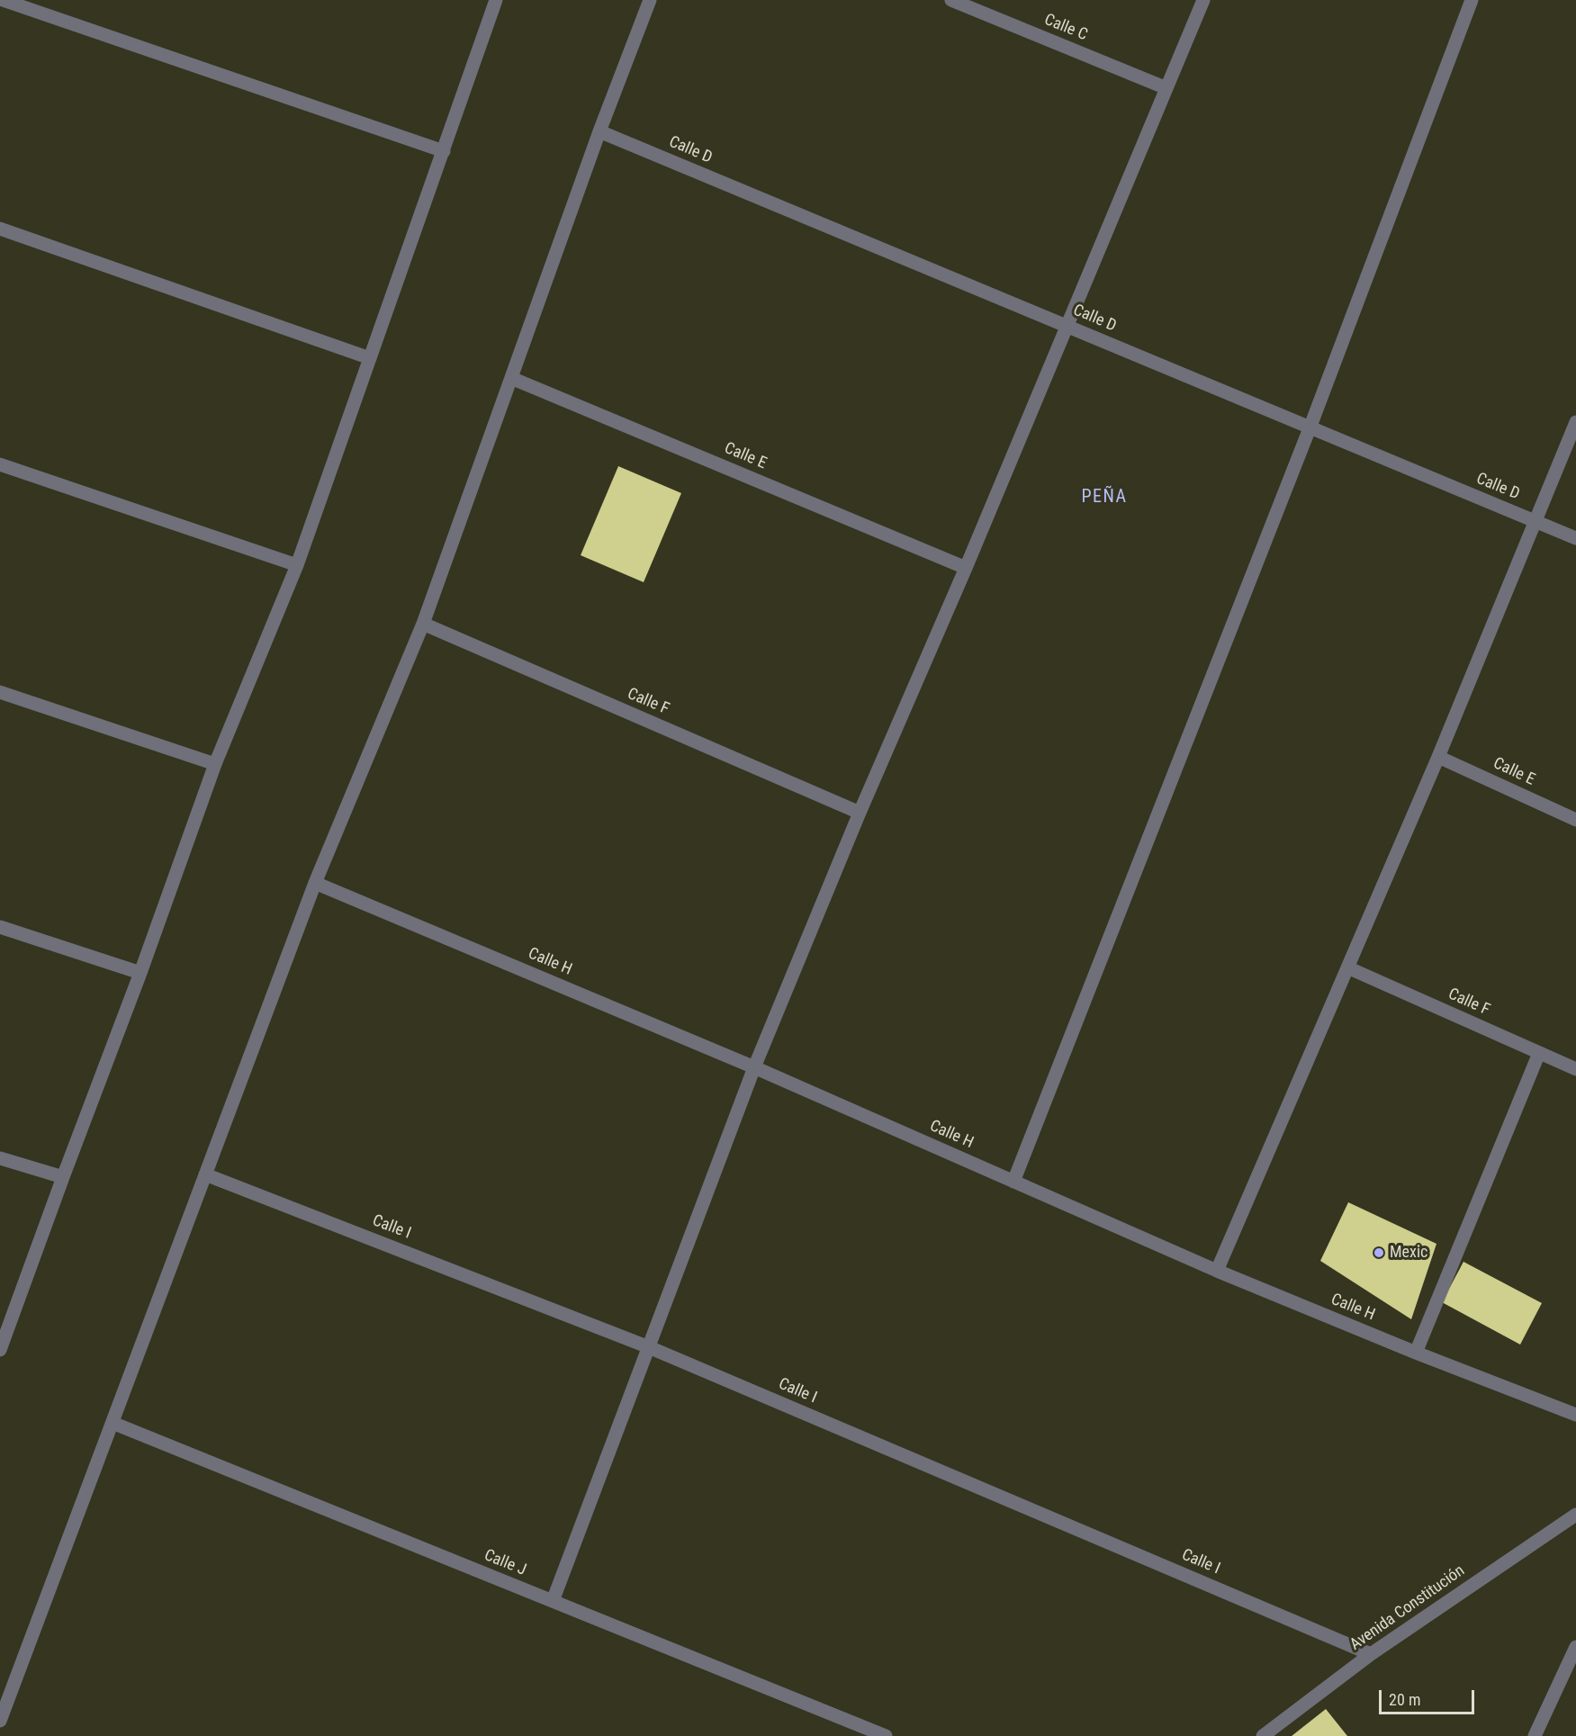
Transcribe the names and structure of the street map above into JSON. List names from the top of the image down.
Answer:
{
  "streets": {
    "street": [
      "Calle C",
      "Calle D",
      "Calle E",
      "Calle F",
      "Calle H",
      "Calle I",
      "Calle J",
      "Avenida Constitución"
    ]
  },
  "crossings": [
    ["Calle I", "Avenida Constitución"]
  ],
  "districts": ["PEÑA"],
  "places": ["Mexic"],
  "scale_bar": "20 m"
}
